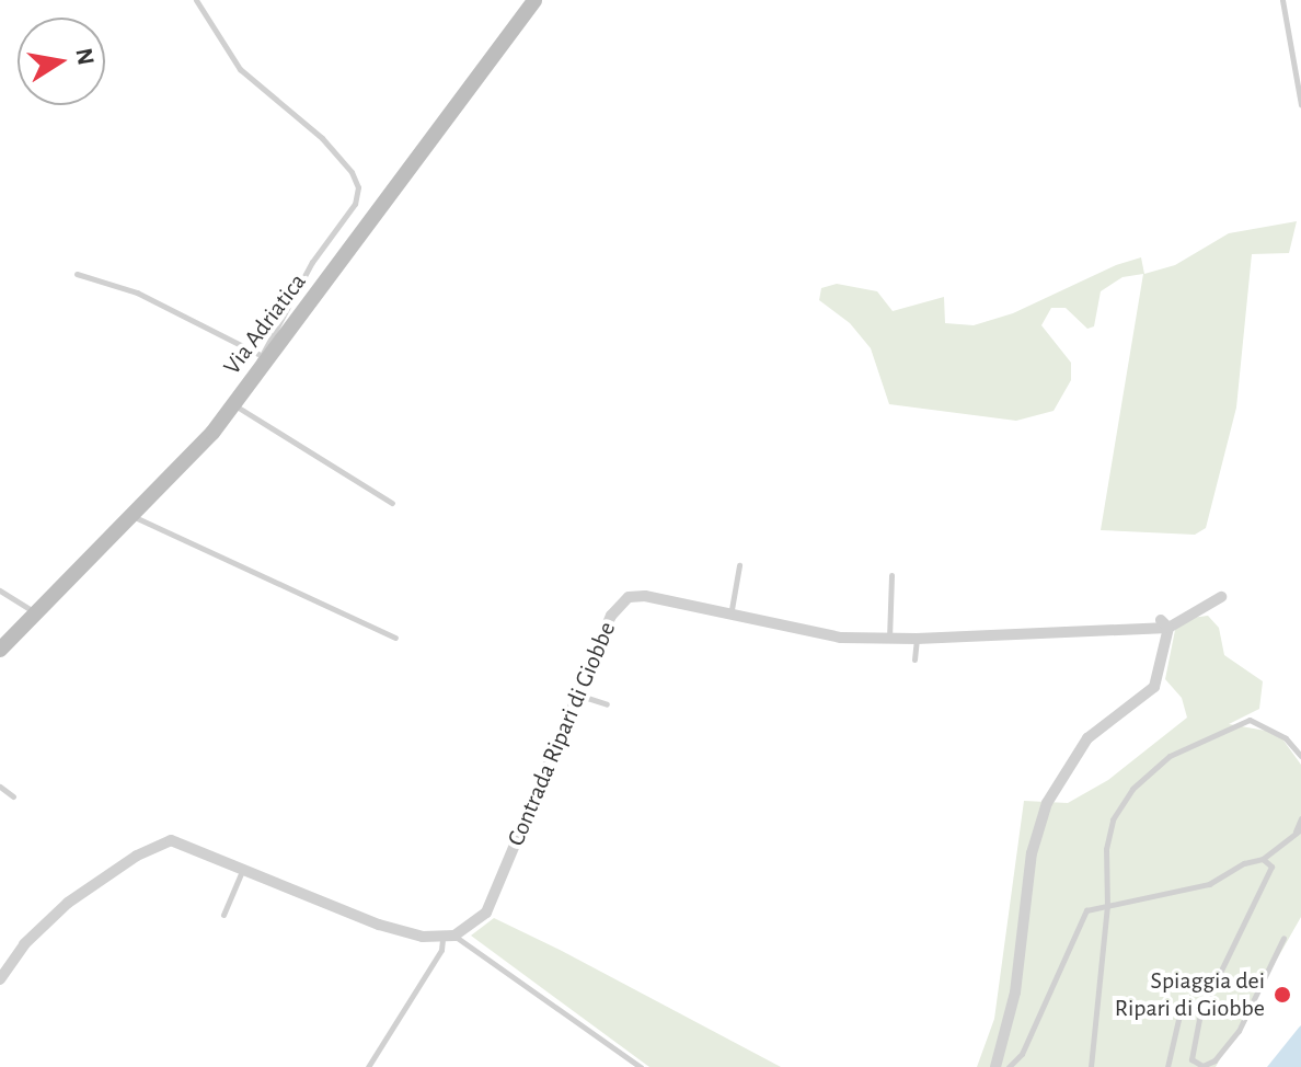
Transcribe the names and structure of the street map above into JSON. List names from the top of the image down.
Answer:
{
  "streets": {
    "main road": ["Via Adriatica"],
    "street": ["Contrada Ripari di Giobbe"]
  },
  "places": ["Spiaggia dei Ripari di Giobbe"],
  "north": "right"
}
